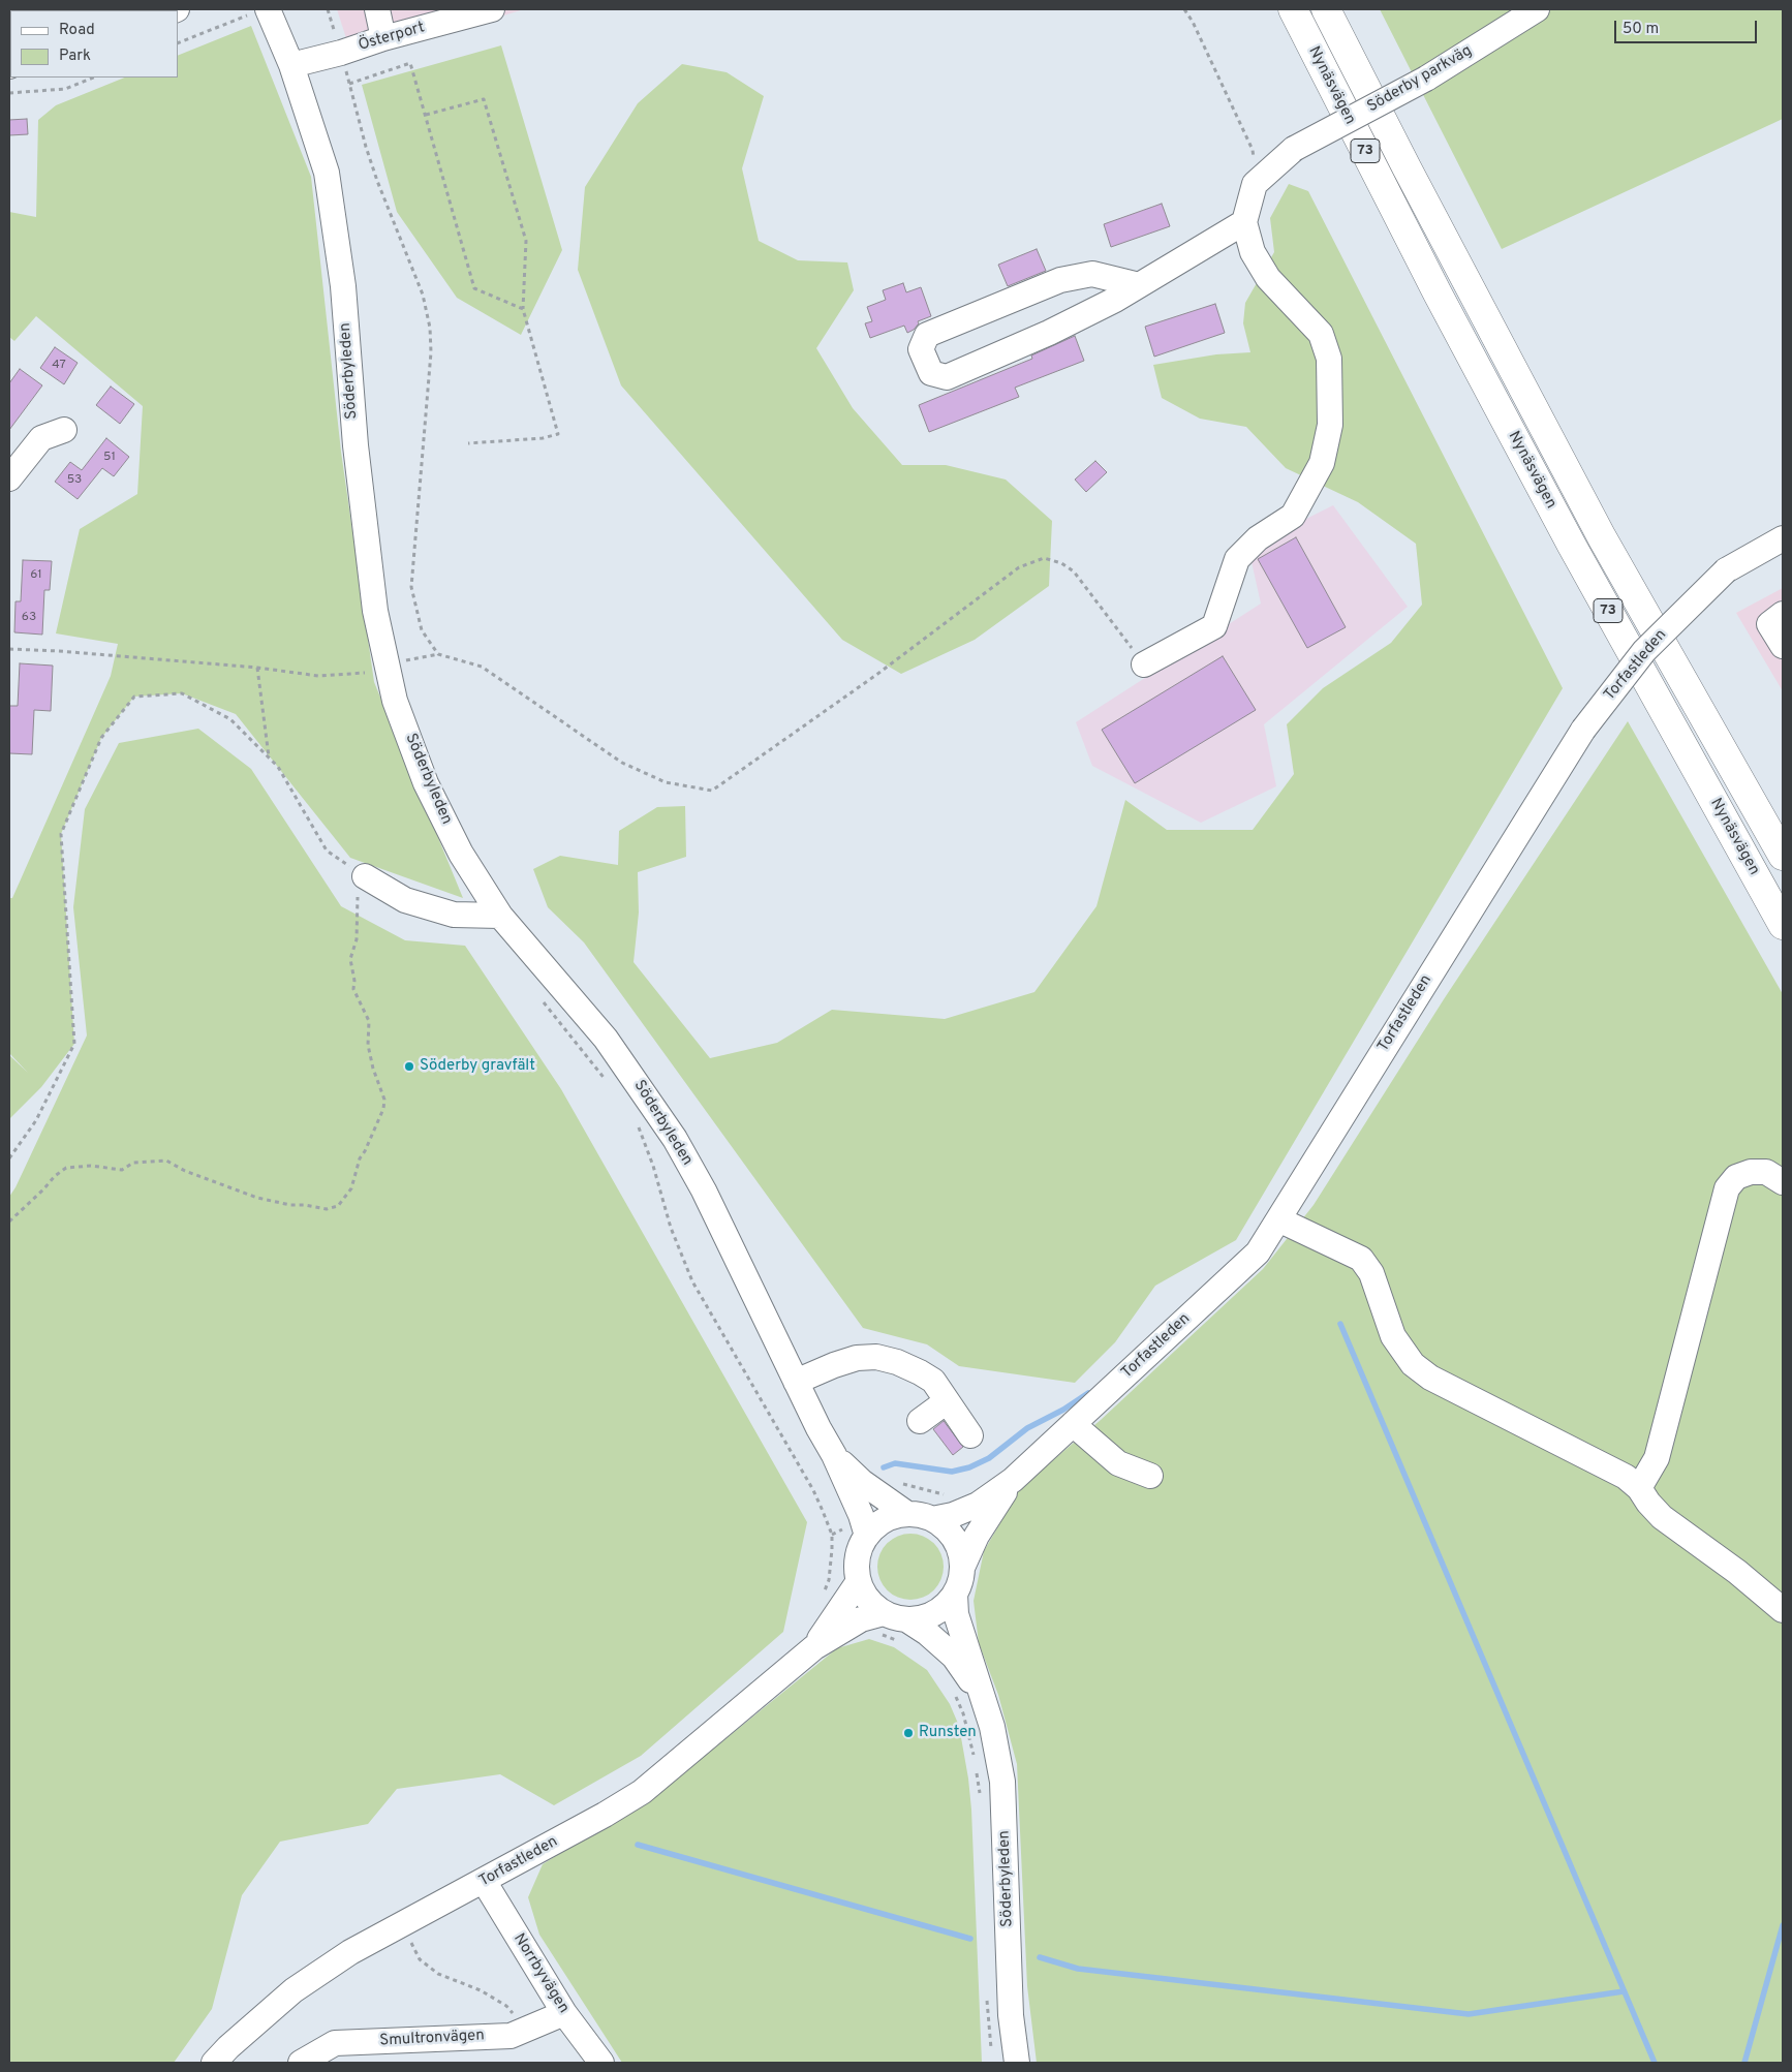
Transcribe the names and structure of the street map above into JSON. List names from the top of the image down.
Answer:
{
  "streets": {
    "highway": ["Nynäsvägen", "73"],
    "street": [
      "Österport",
      "Söderby parkväg",
      "Söderbyleden",
      "Torfastleden",
      "Norrbyvägen",
      "Smultronvägen"
    ]
  },
  "crossings": [
    ["Österport", "Söderbyleden"],
    ["Söderbyleden", "Torfastleden"],
    ["Torfastleden", "Norrbyvägen"],
    ["Norrbyvägen", "Smultronvägen"]
  ],
  "places": ["Söderby gravfält", "Runsten"],
  "house_numbers": [
    "47",
    "51",
    "53",
    "61",
    "63"
  ],
  "legend": ["Road", "Park"],
  "scale_bar": "50 m"
}
